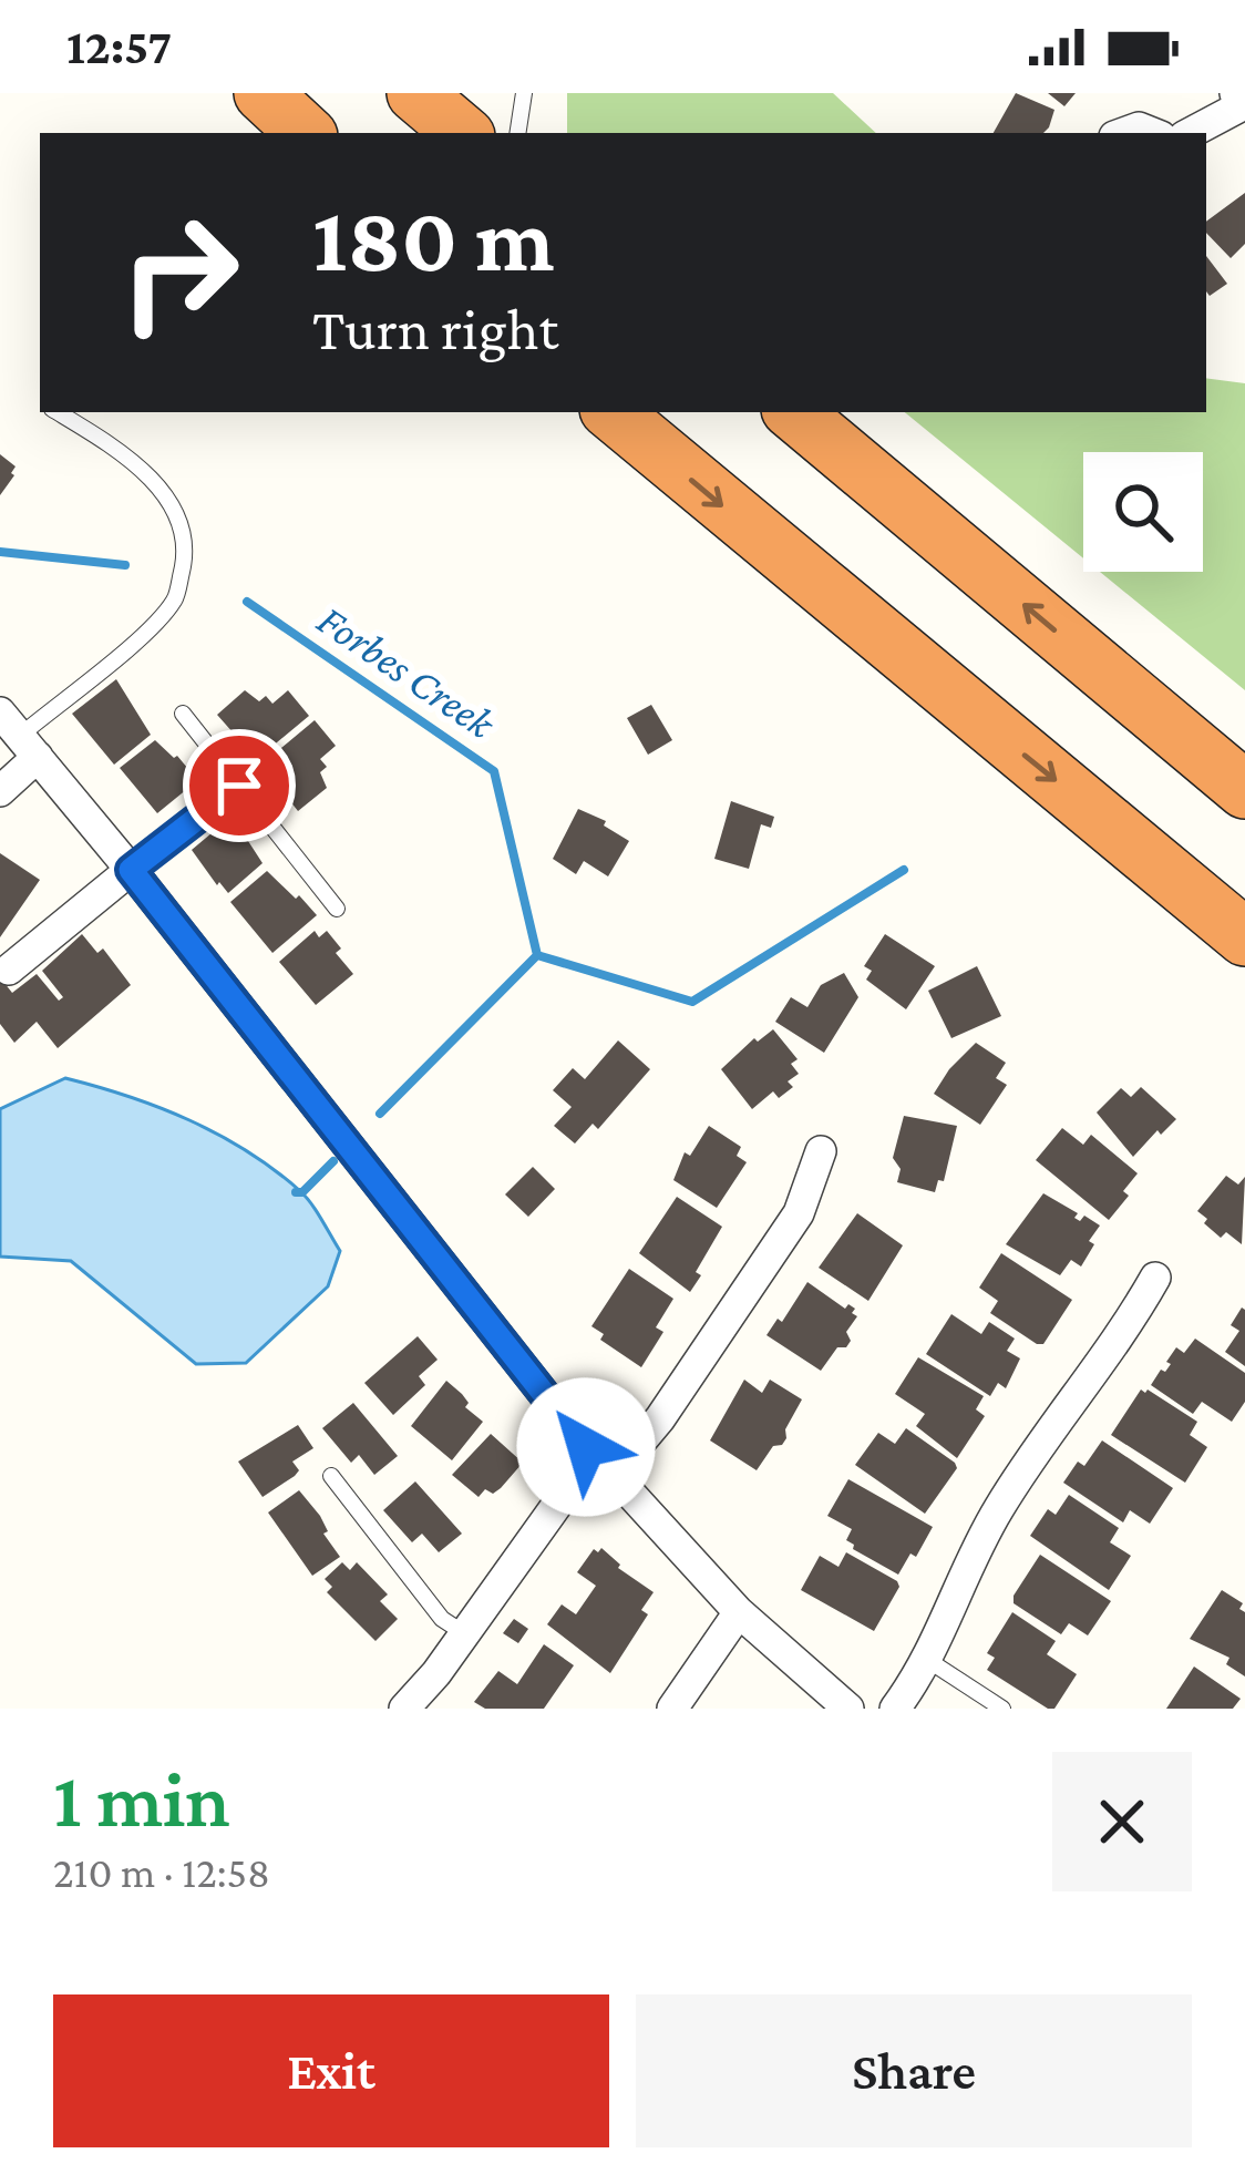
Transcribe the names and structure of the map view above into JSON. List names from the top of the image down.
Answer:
{
  "water": ["Forbes Creek"],
  "page": {
    "status": "12:57",
    "turn": ["180 m", "Turn right"],
    "heading": ["1 min", "210 m · 12:58"],
    "buttons": ["Exit", "Share"]
  }
}
